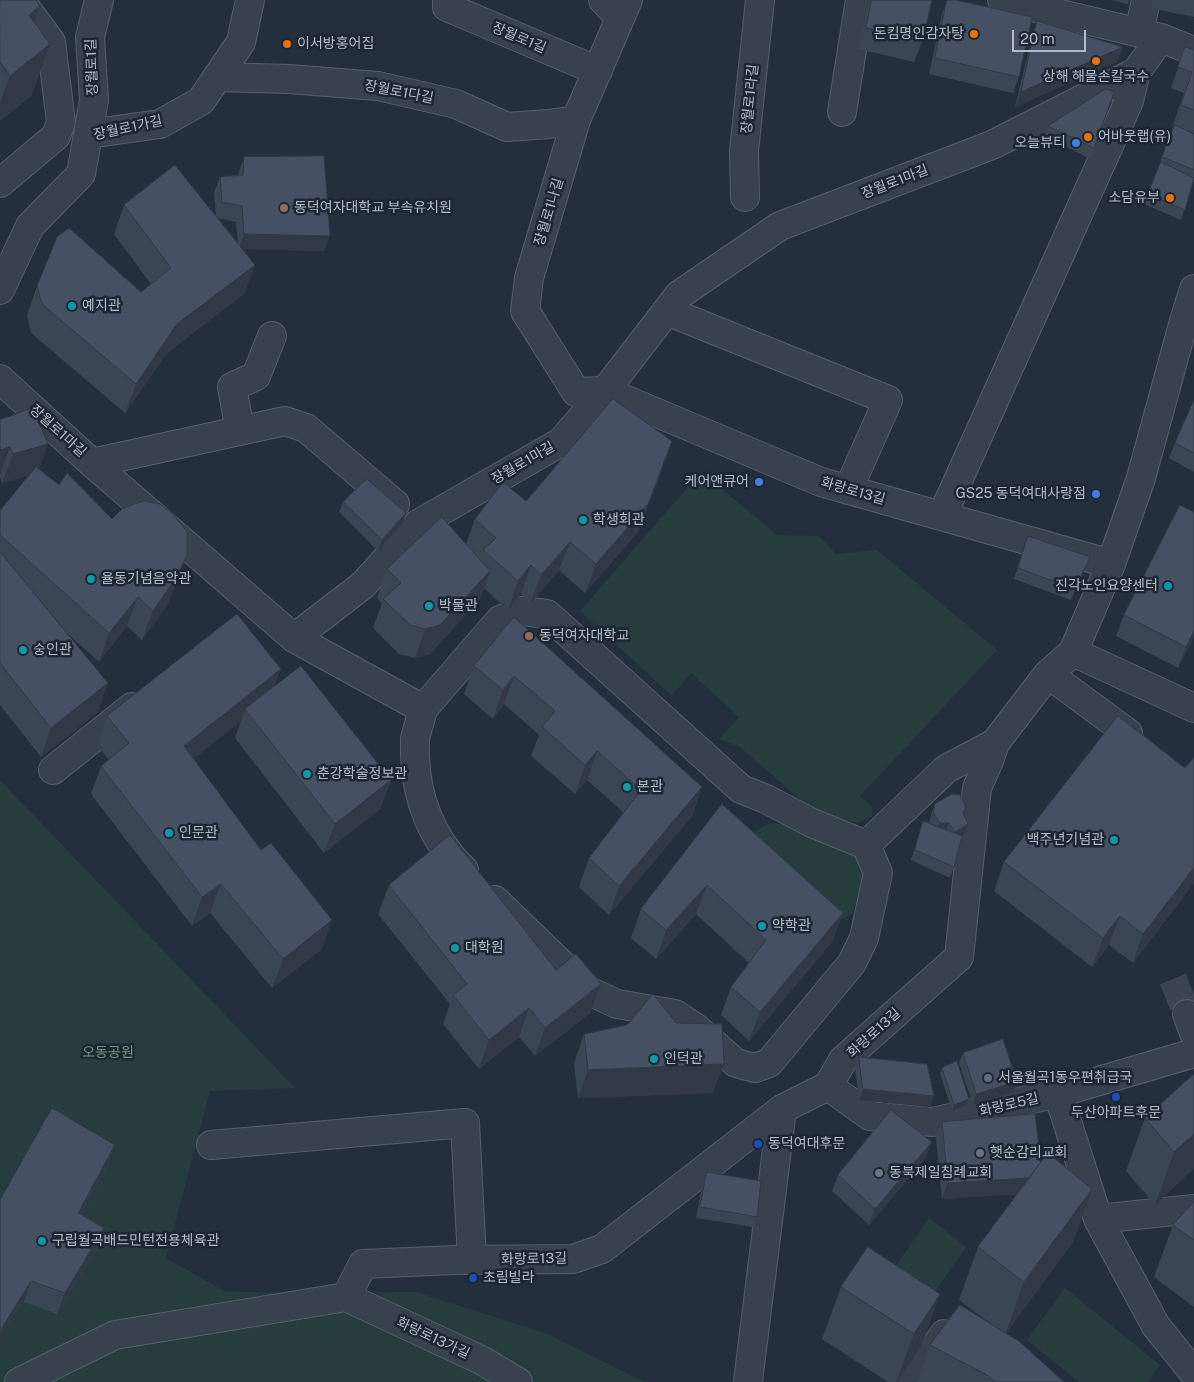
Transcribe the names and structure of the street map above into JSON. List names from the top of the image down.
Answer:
{
  "streets": {
    "street": [
      "장월로1길",
      "장월로1다길",
      "장월로1라길",
      "장월로1가길",
      "장월로1마길",
      "장월로1나길",
      "화랑로13길",
      "화랑로5길",
      "화랑로13가길"
    ]
  },
  "crossings": [
    ["장월로1길", "장월로1가길"],
    ["장월로1길", "장월로1나길"],
    ["장월로1다길", "장월로1가길"],
    ["장월로1다길", "장월로1나길"],
    ["장월로1마길", "장월로1나길"],
    ["장월로1마길", "화랑로13길"],
    ["장월로1나길", "화랑로13길"],
    ["화랑로13길", "화랑로5길"],
    ["화랑로13길", "화랑로13가길"]
  ],
  "parks": ["오동공원"],
  "places": [
    "돈킴명인감자탕",
    "이서방홍어집",
    "상해 해물손칼국수",
    "어바웃랩(유)",
    "오늘뷰티",
    "소담유부",
    "동덕여자대학교 부속유치원",
    "예지관",
    "케어앤큐어",
    "GS25 동덕여대사랑점",
    "학생회관",
    "율동기념음악관",
    "진각노인요양센터",
    "박물관",
    "동덕여자대학교",
    "숭인관",
    "춘강학술정보관",
    "본관",
    "인문관",
    "백주년기념관",
    "약학관",
    "대학원",
    "인덕관",
    "서울월곡1동우편취급국",
    "두산아파트후문",
    "동덕여대후문",
    "햇순감리교회",
    "동북제일침례교회",
    "구립월곡배드민턴전용체육관",
    "초림빌라"
  ],
  "scale_bar": "20 m"
}
